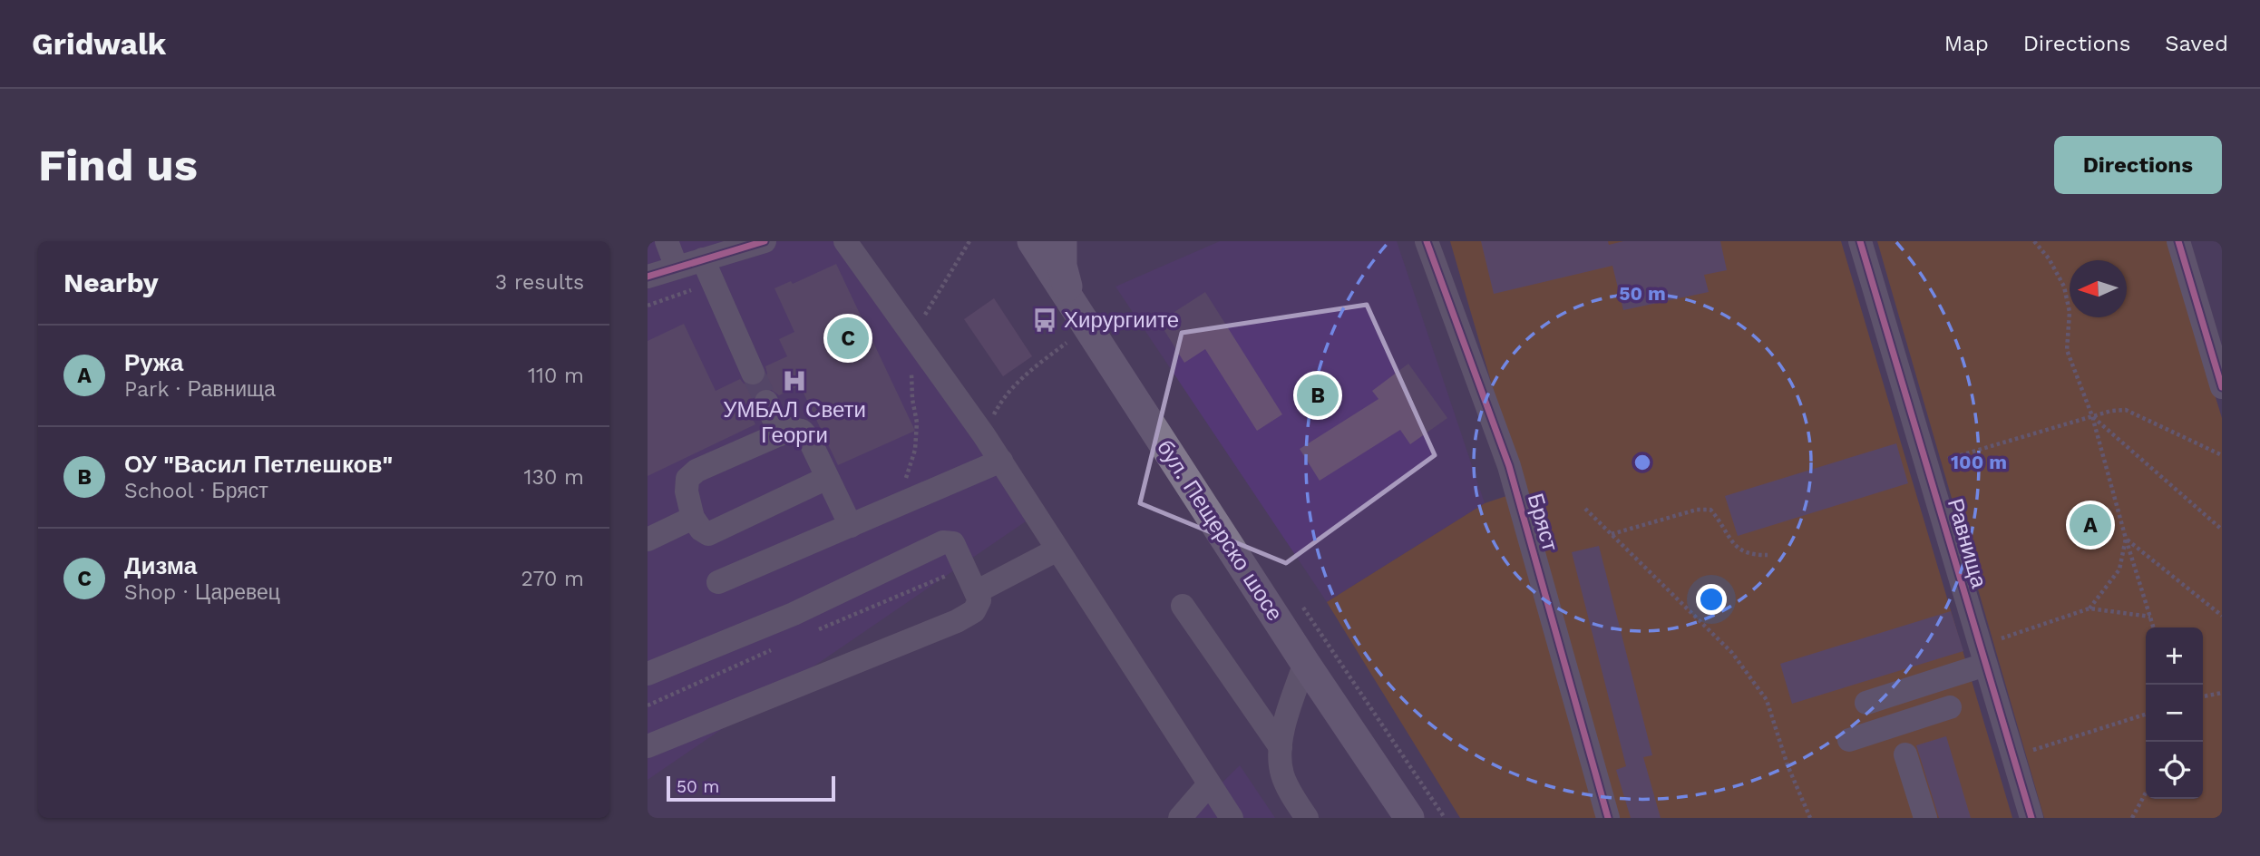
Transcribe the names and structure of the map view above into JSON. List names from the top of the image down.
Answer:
{
  "streets": {
    "main road": ["бул. Пещерско шосе"],
    "street": ["Бряст", "Равнища"]
  },
  "places": {
    "bus stop": ["Хирургиите"],
    "hospital": ["УМБАЛ Свети Георги"]
  },
  "scale_bar": "50 m",
  "north": "left",
  "page": {
    "header": "Gridwalk",
    "nav": ["Map", "Directions", "Saved"],
    "buttons": "Directions",
    "title": "Find us",
    "heading": ["Nearby", "3 results"],
    "pins": ["C", "B", "A"],
    "list": [
      {
        "mark": "A",
        "name": "Ружа",
        "note": "Park · Равнища",
        "value": "110 m"
      },
      {
        "mark": "B",
        "name": "ОУ \"Васил Петлешков\"",
        "note": "School · Бряст",
        "value": "130 m"
      },
      {
        "mark": "C",
        "name": "Дизма",
        "note": "Shop · Царевец",
        "value": "270 m"
      }
    ],
    "map_buttons": ["+", "−"],
    "scale": "50 m"
  },
  "rings": ["50 m", "100 m"]
}
